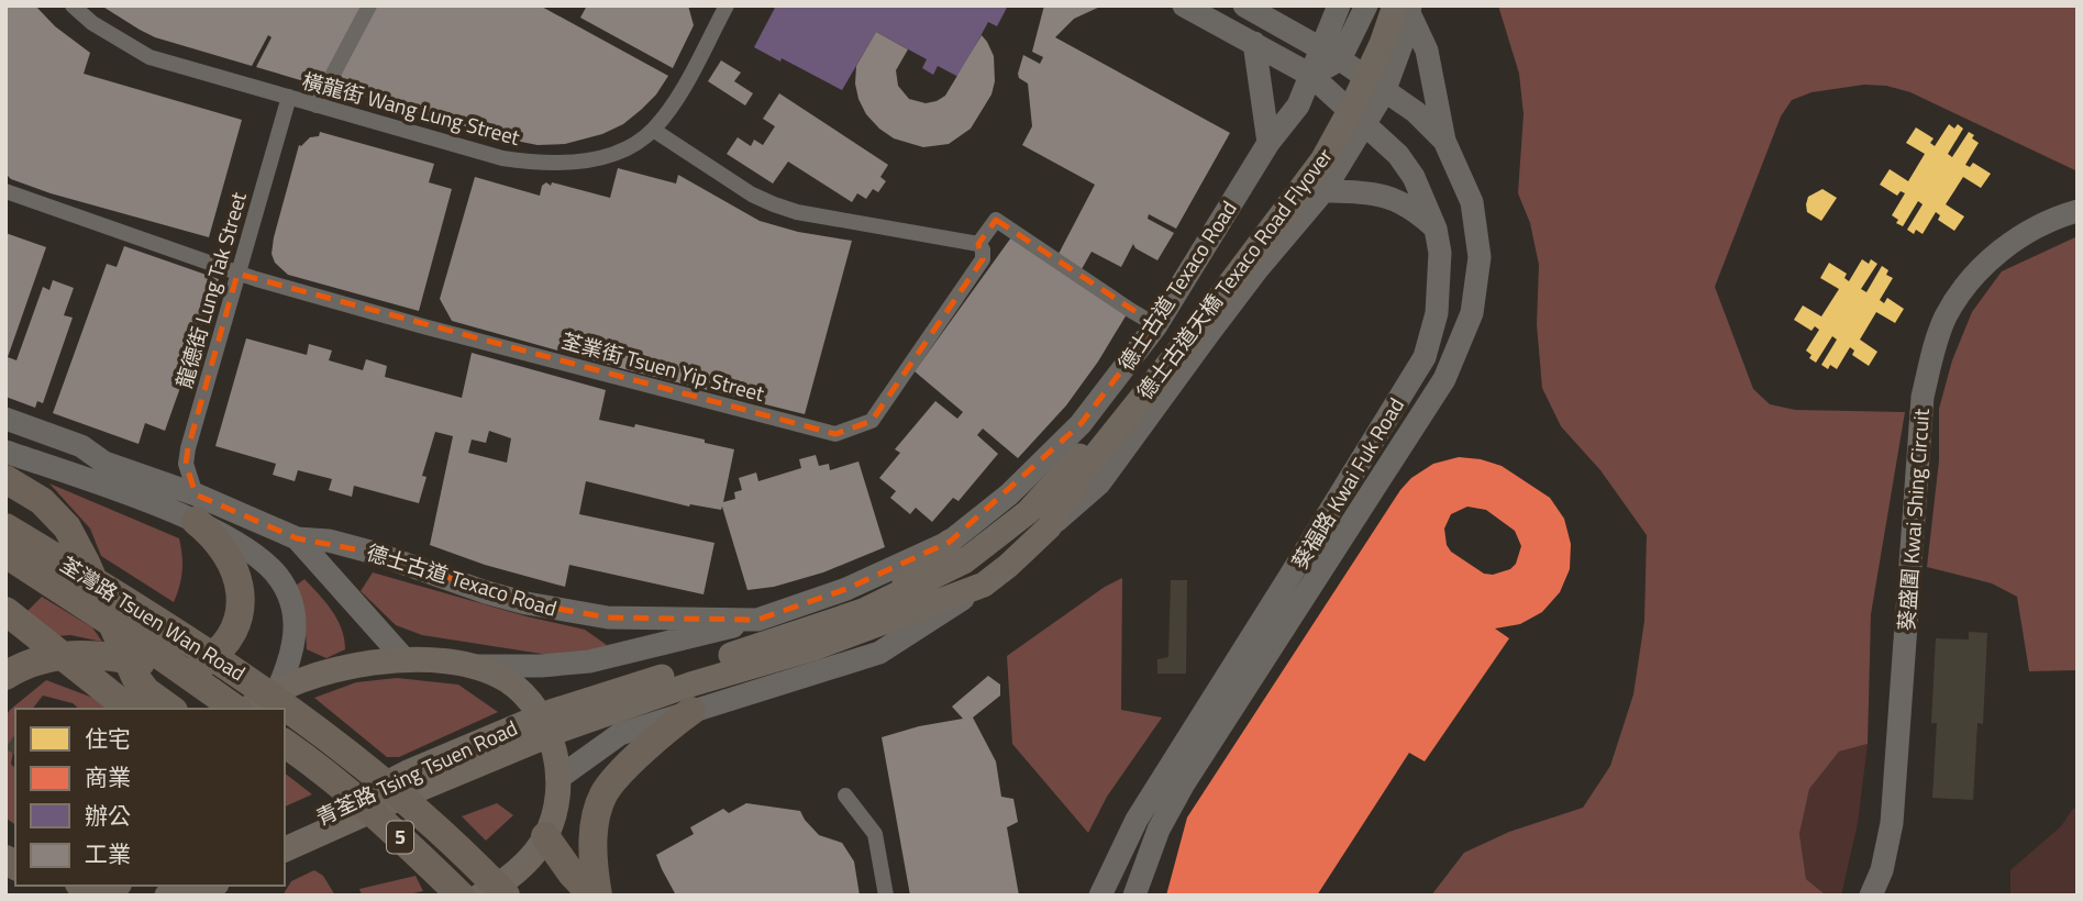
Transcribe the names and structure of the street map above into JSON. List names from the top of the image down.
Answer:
{
  "streets": {
    "highway": ["荃灣路 Tsuen Wan Road", "5"],
    "main road": [
      "德士古道天橋 Texaco Road Flyover",
      "德士古道 Texaco Road",
      "葵福路 Kwai Fuk Road",
      "葵盛圍 Kwai Shing Circuit",
      "青荃路 Tsing Tsuen Road"
    ],
    "street": ["橫龍街 Wang Lung Street", "龍德街 Lung Tak Street", "荃業街 Tsuen Yip Street"]
  },
  "crossings": [
    ["橫龍街 Wang Lung Street", "龍德街 Lung Tak Street"],
    ["德士古道 Texaco Road", "龍德街 Lung Tak Street"],
    ["德士古道 Texaco Road", "葵福路 Kwai Fuk Road"],
    ["龍德街 Lung Tak Street", "荃業街 Tsuen Yip Street"]
  ],
  "legend": [
    "住宅",
    "商業",
    "辦公",
    "工業"
  ]
}
